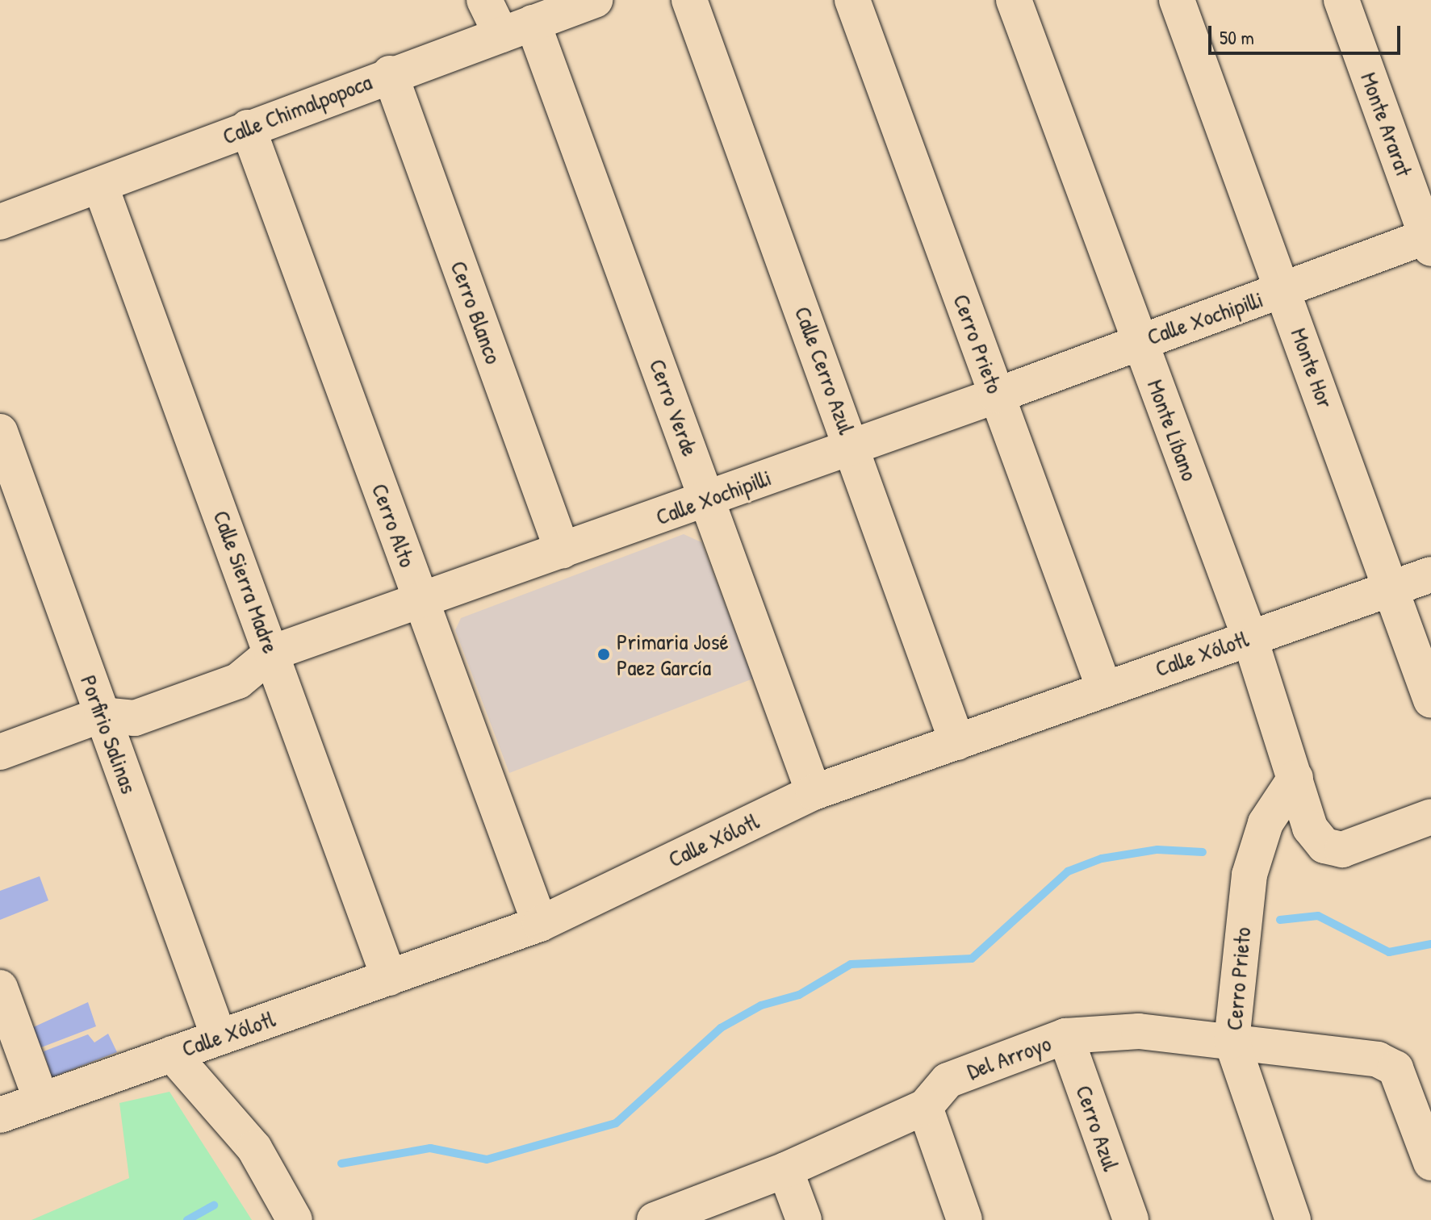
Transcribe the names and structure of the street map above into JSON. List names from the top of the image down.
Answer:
{
  "streets": {
    "street": [
      "Calle Chimalpopoca",
      "Monte Ararat",
      "Cerro Blanco",
      "Calle Xochipilli",
      "Cerro Prieto",
      "Monte Hor",
      "Calle Cerro Azul",
      "Cerro Verde",
      "Monte Líbano",
      "Cerro Alto",
      "Calle Sierra Madre",
      "Calle Xólotl",
      "Porfirio Salinas",
      "Del Arroyo",
      "Cerro Azul"
    ]
  },
  "crossings": [
    ["Calle Chimalpopoca", "Cerro Blanco"],
    ["Calle Chimalpopoca", "Cerro Verde"],
    ["Calle Chimalpopoca", "Cerro Alto"],
    ["Calle Chimalpopoca", "Calle Sierra Madre"],
    ["Monte Ararat", "Calle Xochipilli"],
    ["Cerro Blanco", "Calle Xochipilli"],
    ["Calle Xochipilli", "Cerro Prieto"],
    ["Calle Xochipilli", "Monte Hor"],
    ["Calle Xochipilli", "Calle Cerro Azul"],
    ["Calle Xochipilli", "Cerro Verde"],
    ["Calle Xochipilli", "Monte Líbano"],
    ["Calle Xochipilli", "Cerro Alto"],
    ["Calle Xochipilli", "Calle Sierra Madre"],
    ["Calle Xochipilli", "Porfirio Salinas"],
    ["Cerro Prieto", "Monte Líbano"],
    ["Cerro Prieto", "Calle Xólotl"],
    ["Cerro Prieto", "Del Arroyo"],
    ["Monte Hor", "Calle Xólotl"],
    ["Calle Cerro Azul", "Calle Xólotl"],
    ["Cerro Verde", "Calle Xólotl"],
    ["Monte Líbano", "Calle Xólotl"],
    ["Cerro Alto", "Calle Xólotl"],
    ["Calle Sierra Madre", "Calle Xólotl"],
    ["Calle Xólotl", "Porfirio Salinas"],
    ["Del Arroyo", "Cerro Azul"]
  ],
  "places": ["Primaria José Paez García"],
  "scale_bar": "50 m"
}
